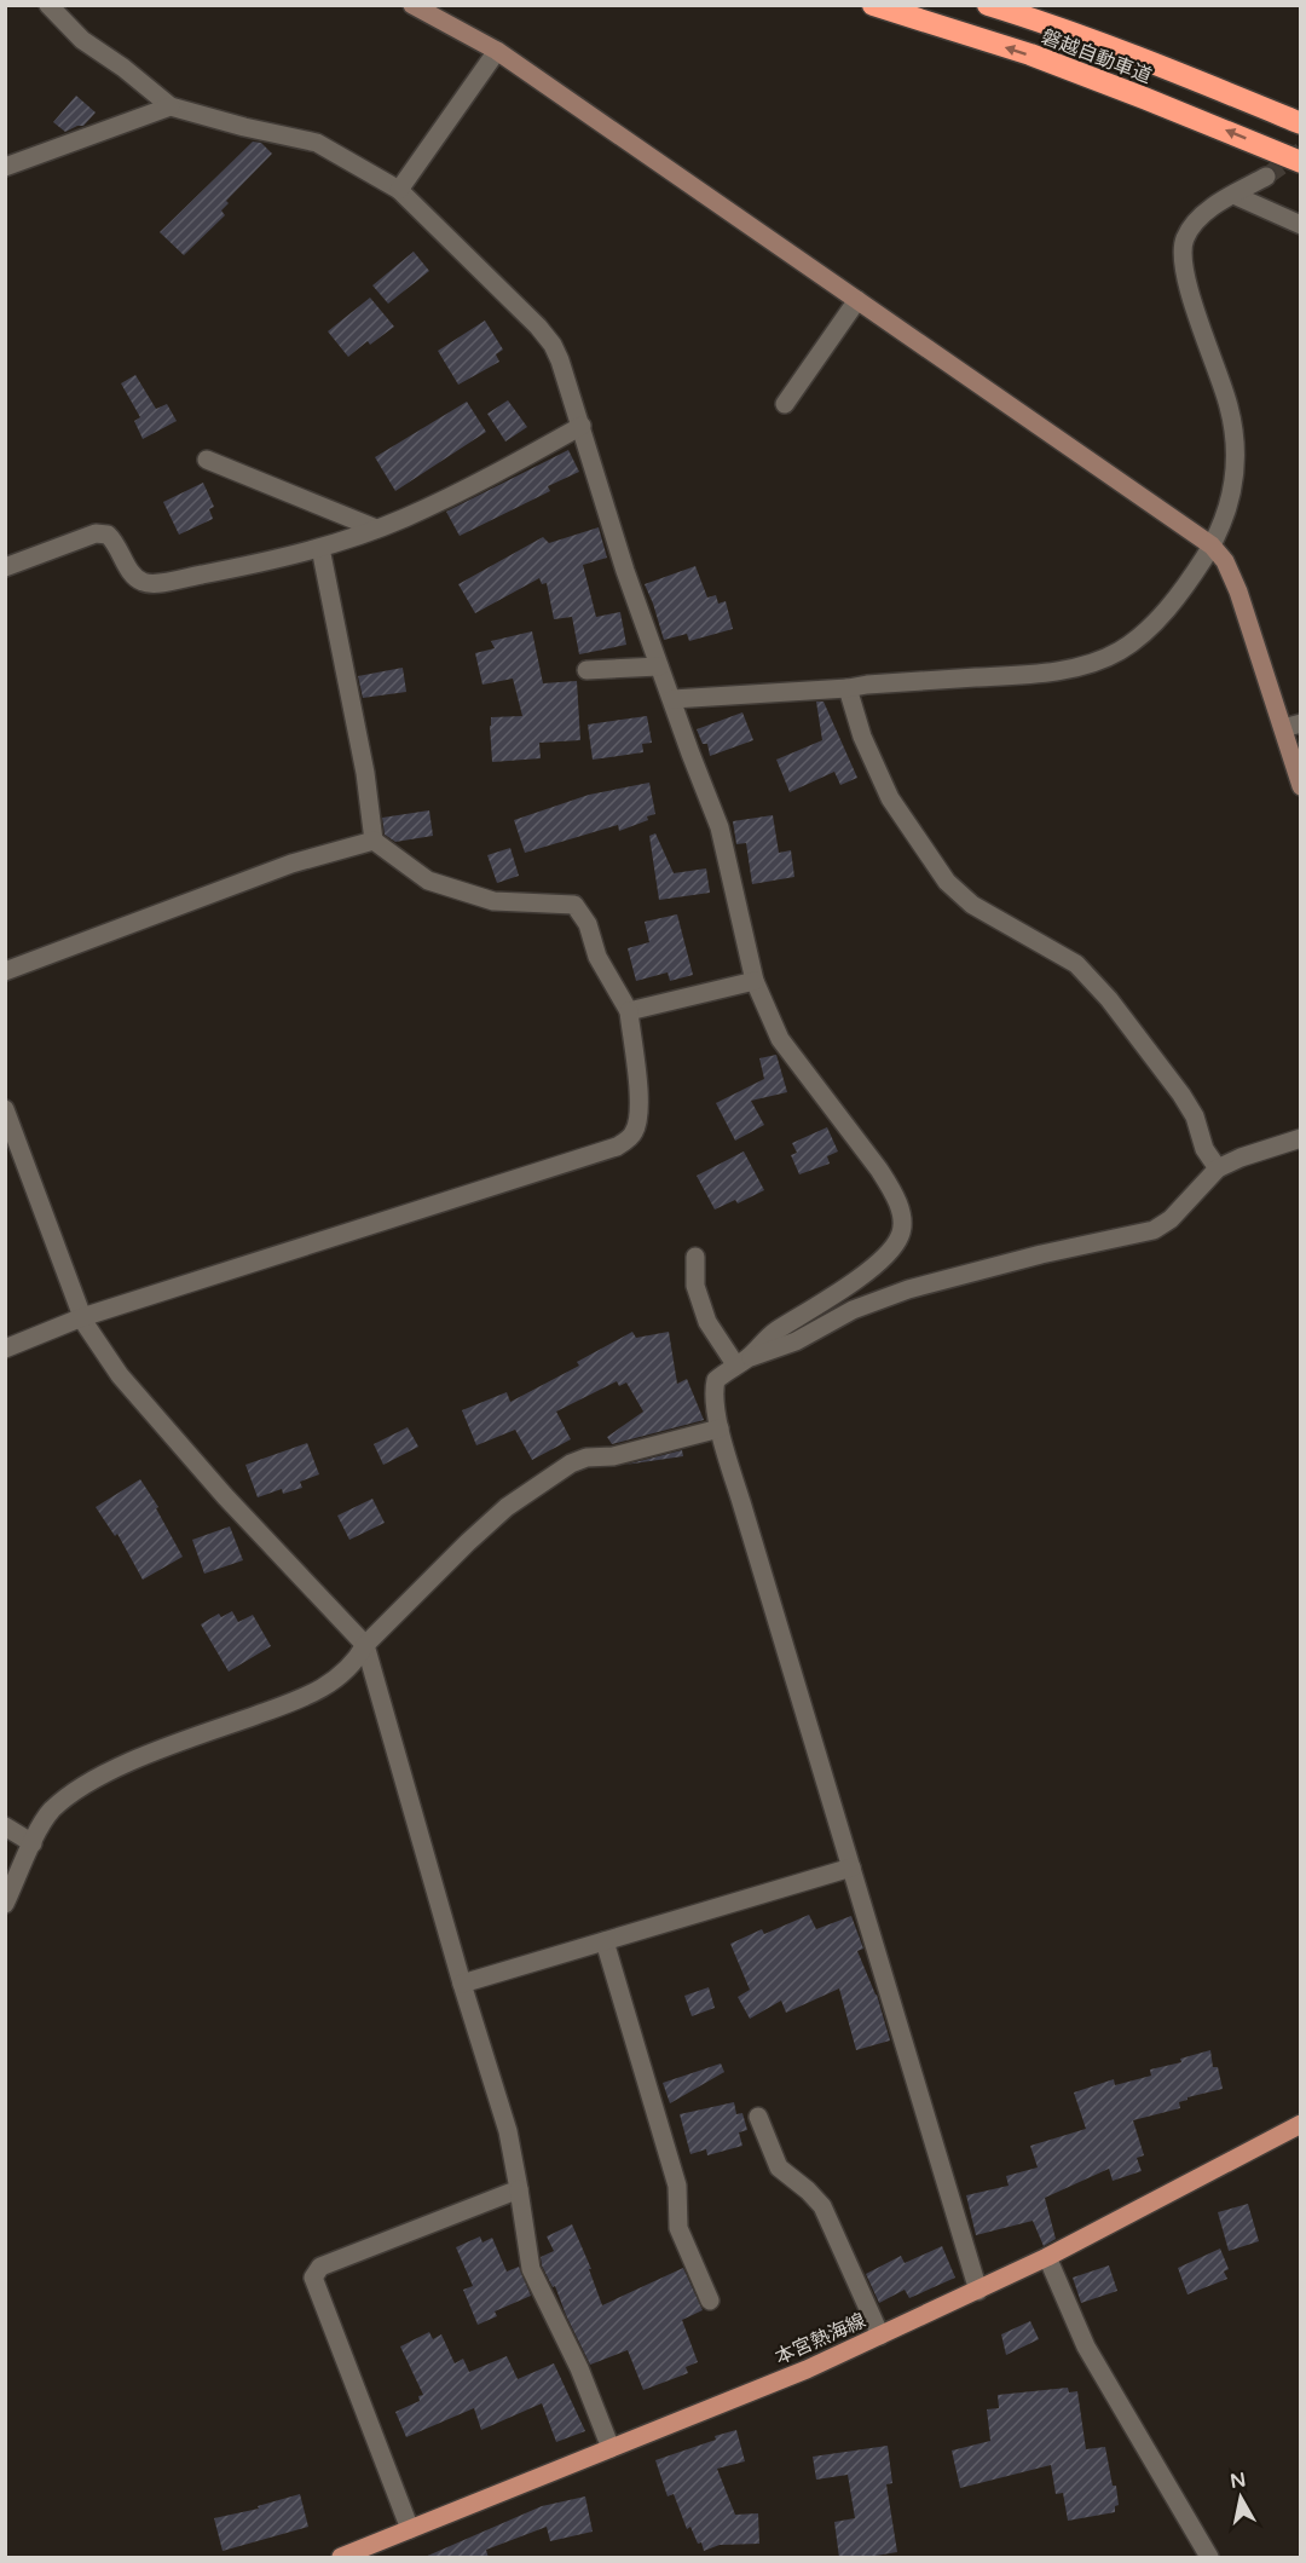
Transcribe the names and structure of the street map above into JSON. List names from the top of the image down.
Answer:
{
  "streets": {
    "highway": ["磐越自動車道"],
    "main road": ["本宮熱海線"]
  },
  "north": "top"
}
